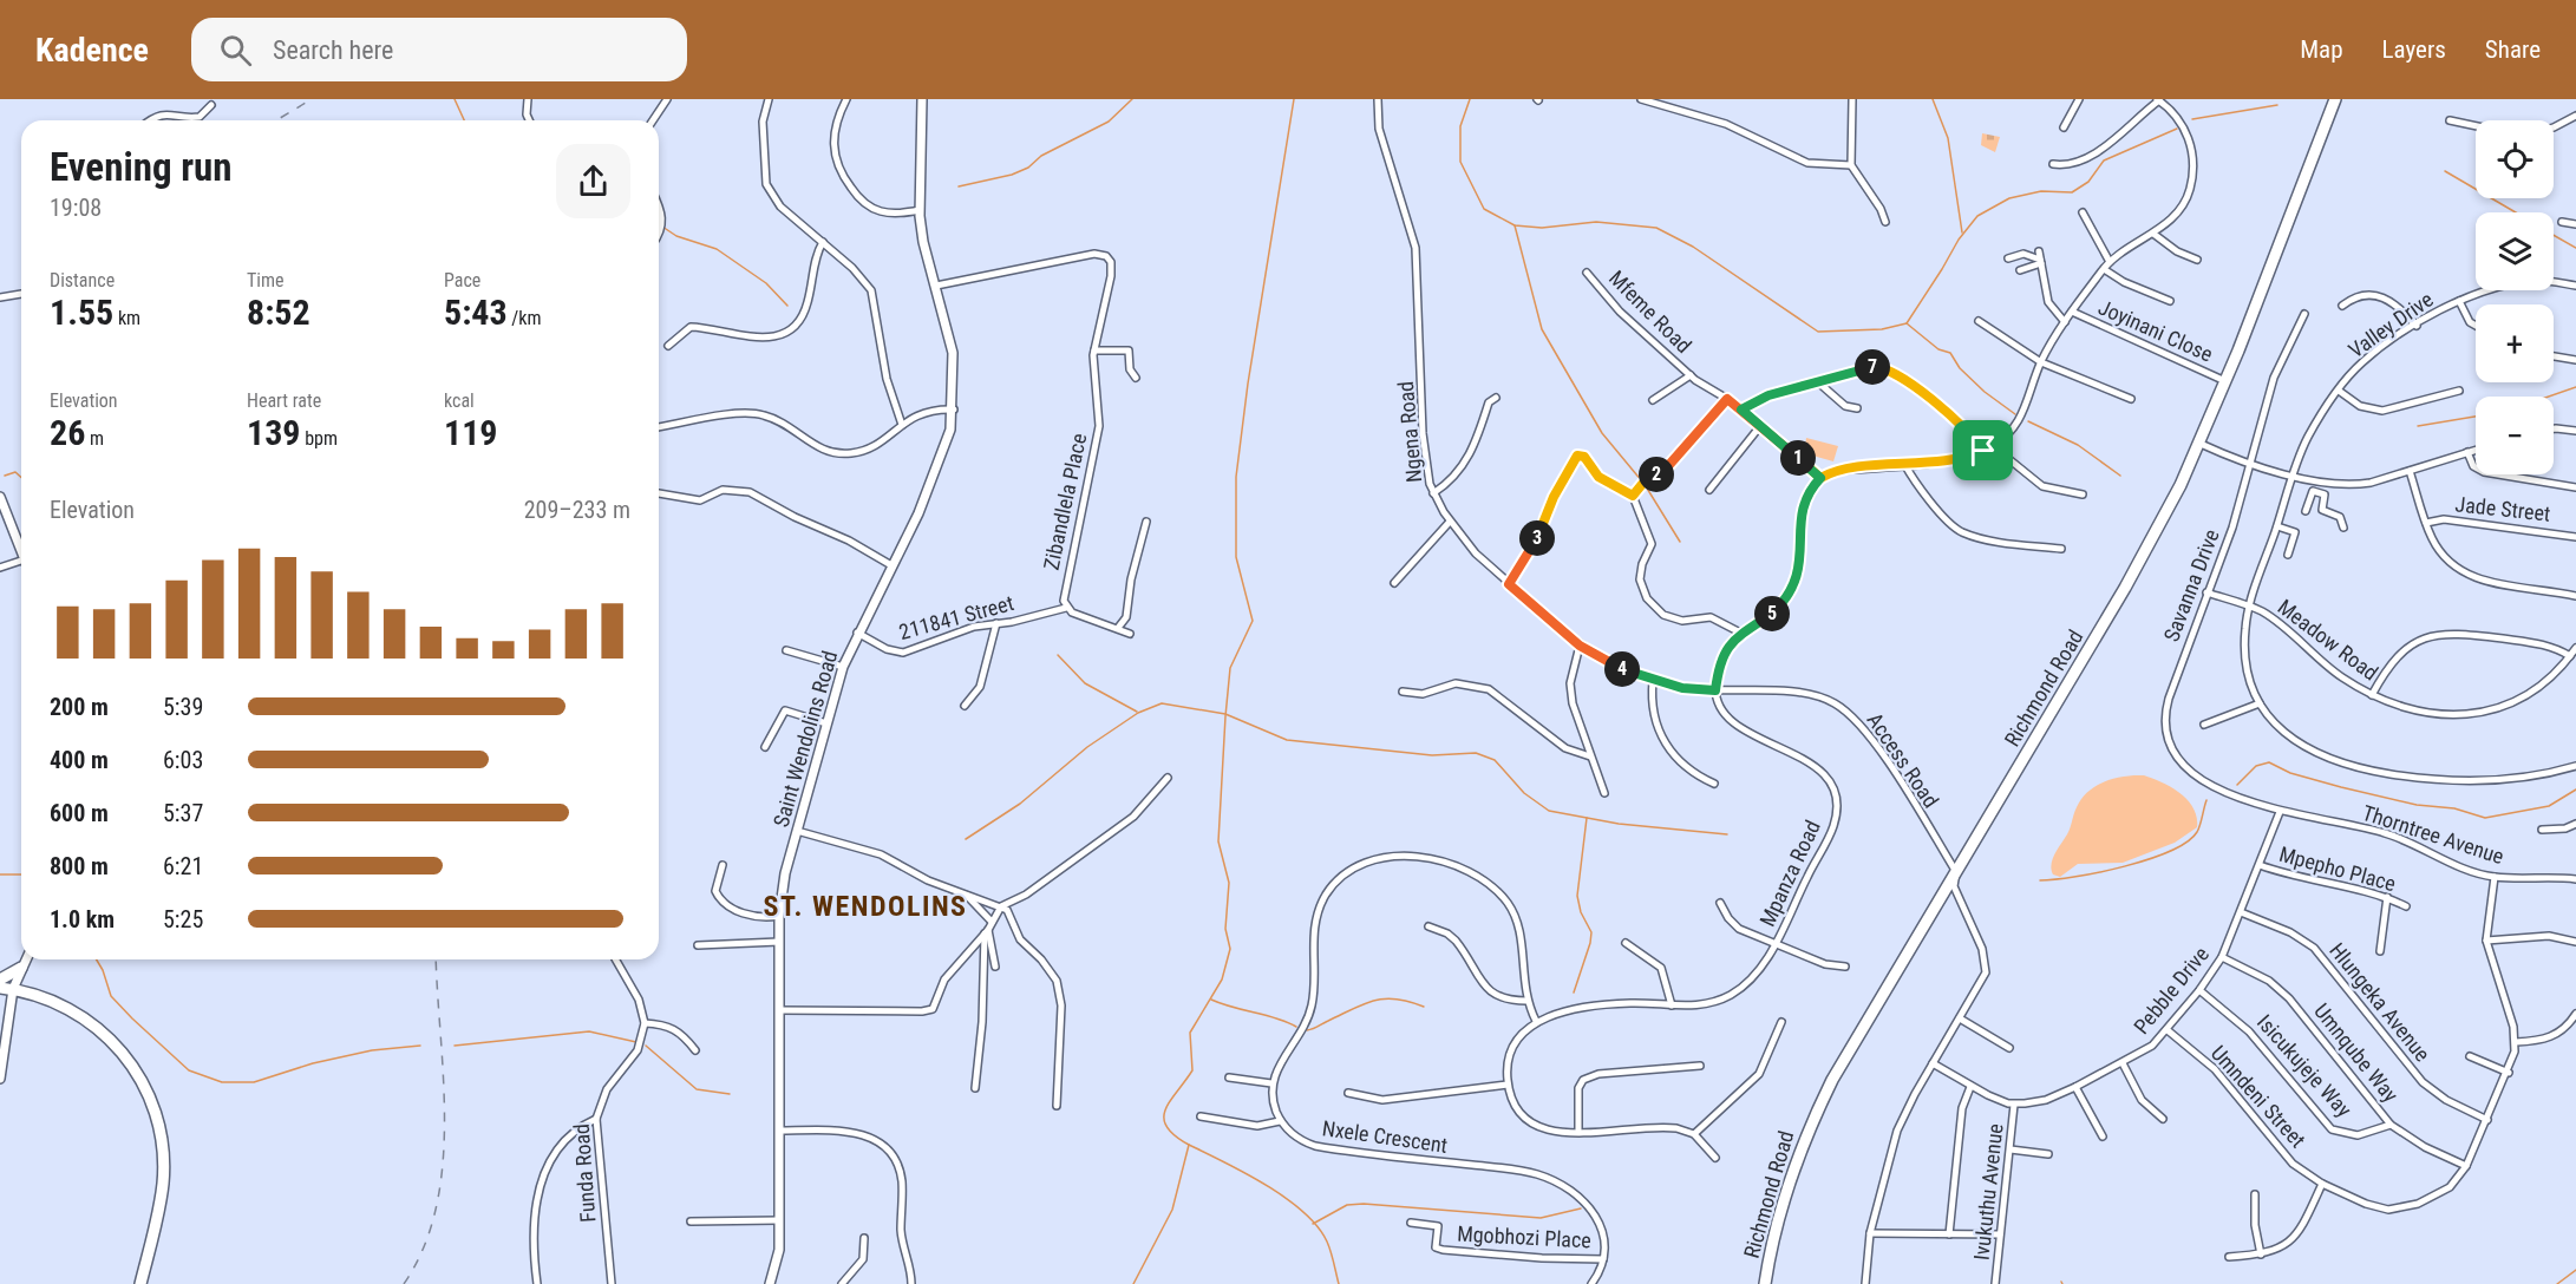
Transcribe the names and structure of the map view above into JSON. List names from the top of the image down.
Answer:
{
  "streets": {
    "highway": ["Richmond Road"],
    "street": [
      "Mfeme Road",
      "Valley Drive",
      "Joyinani Close",
      "Ngena Road",
      "Zibandlela Place",
      "Jade Street",
      "Savanna Drive",
      "211841 Street",
      "Meadow Road",
      "Saint Wendolins Road",
      "Access Road",
      "Thorntree Avenue",
      "Mpepho Place",
      "Mpanza Road",
      "Pebble Drive",
      "Hlungeka Avenue",
      "Umnqube Way",
      "Isicukujeje Way",
      "Umndeni Street",
      "Nxele Crescent",
      "Funda Road",
      "Ivukuthu Avenue",
      "Mgobhozi Place"
    ]
  },
  "crossings": [
    ["Valley Drive", "Meadow Road"],
    ["Joyinani Close", "Richmond Road"],
    ["Ngena Road", "Access Road"],
    ["Ngena Road", "Mpanza Road"],
    ["Zibandlela Place", "211841 Street"],
    ["Zibandlela Place", "Saint Wendolins Road"],
    ["Savanna Drive", "Meadow Road"],
    ["Savanna Drive", "Thorntree Avenue"],
    ["Savanna Drive", "Pebble Drive"],
    ["211841 Street", "Saint Wendolins Road"],
    ["Richmond Road", "Access Road"],
    ["Access Road", "Mpanza Road"],
    ["Thorntree Avenue", "Pebble Drive"],
    ["Thorntree Avenue", "Umndeni Street"],
    ["Mpepho Place", "Pebble Drive"],
    ["Pebble Drive", "Hlungeka Avenue"],
    ["Pebble Drive", "Umnqube Way"],
    ["Pebble Drive", "Isicukujeje Way"],
    ["Pebble Drive", "Umndeni Street"],
    ["Pebble Drive", "Ivukuthu Avenue"],
    ["Hlungeka Avenue", "Umndeni Street"],
    ["Umnqube Way", "Isicukujeje Way"],
    ["Umnqube Way", "Umndeni Street"],
    ["Nxele Crescent", "Mgobhozi Place"]
  ],
  "districts": ["ST. WENDOLINS"],
  "page": {
    "header": "Kadence",
    "search": "Search here",
    "nav": ["Map", "Layers", "Share"],
    "map_buttons": ["+", "−"],
    "heading": ["Evening run", "19:08"],
    "stats": [
      ["Distance", "1.55 km"],
      ["Time", "8:52"],
      ["Pace", "5:43 /km"],
      ["Elevation", "26 m"],
      ["Heart rate", "139 bpm"],
      ["kcal", "119"]
    ],
    "pins": [
      "7",
      "1",
      "2",
      "3",
      "5",
      "4"
    ],
    "chart": ["Elevation", "209–233 m"],
    "list": [
      {
        "name": "200 m",
        "note": "5:39"
      },
      {
        "name": "400 m",
        "note": "6:03"
      },
      {
        "name": "600 m",
        "note": "5:37"
      },
      {
        "name": "800 m",
        "note": "6:21"
      },
      {
        "name": "1.0 km",
        "note": "5:25"
      }
    ]
  }
}
